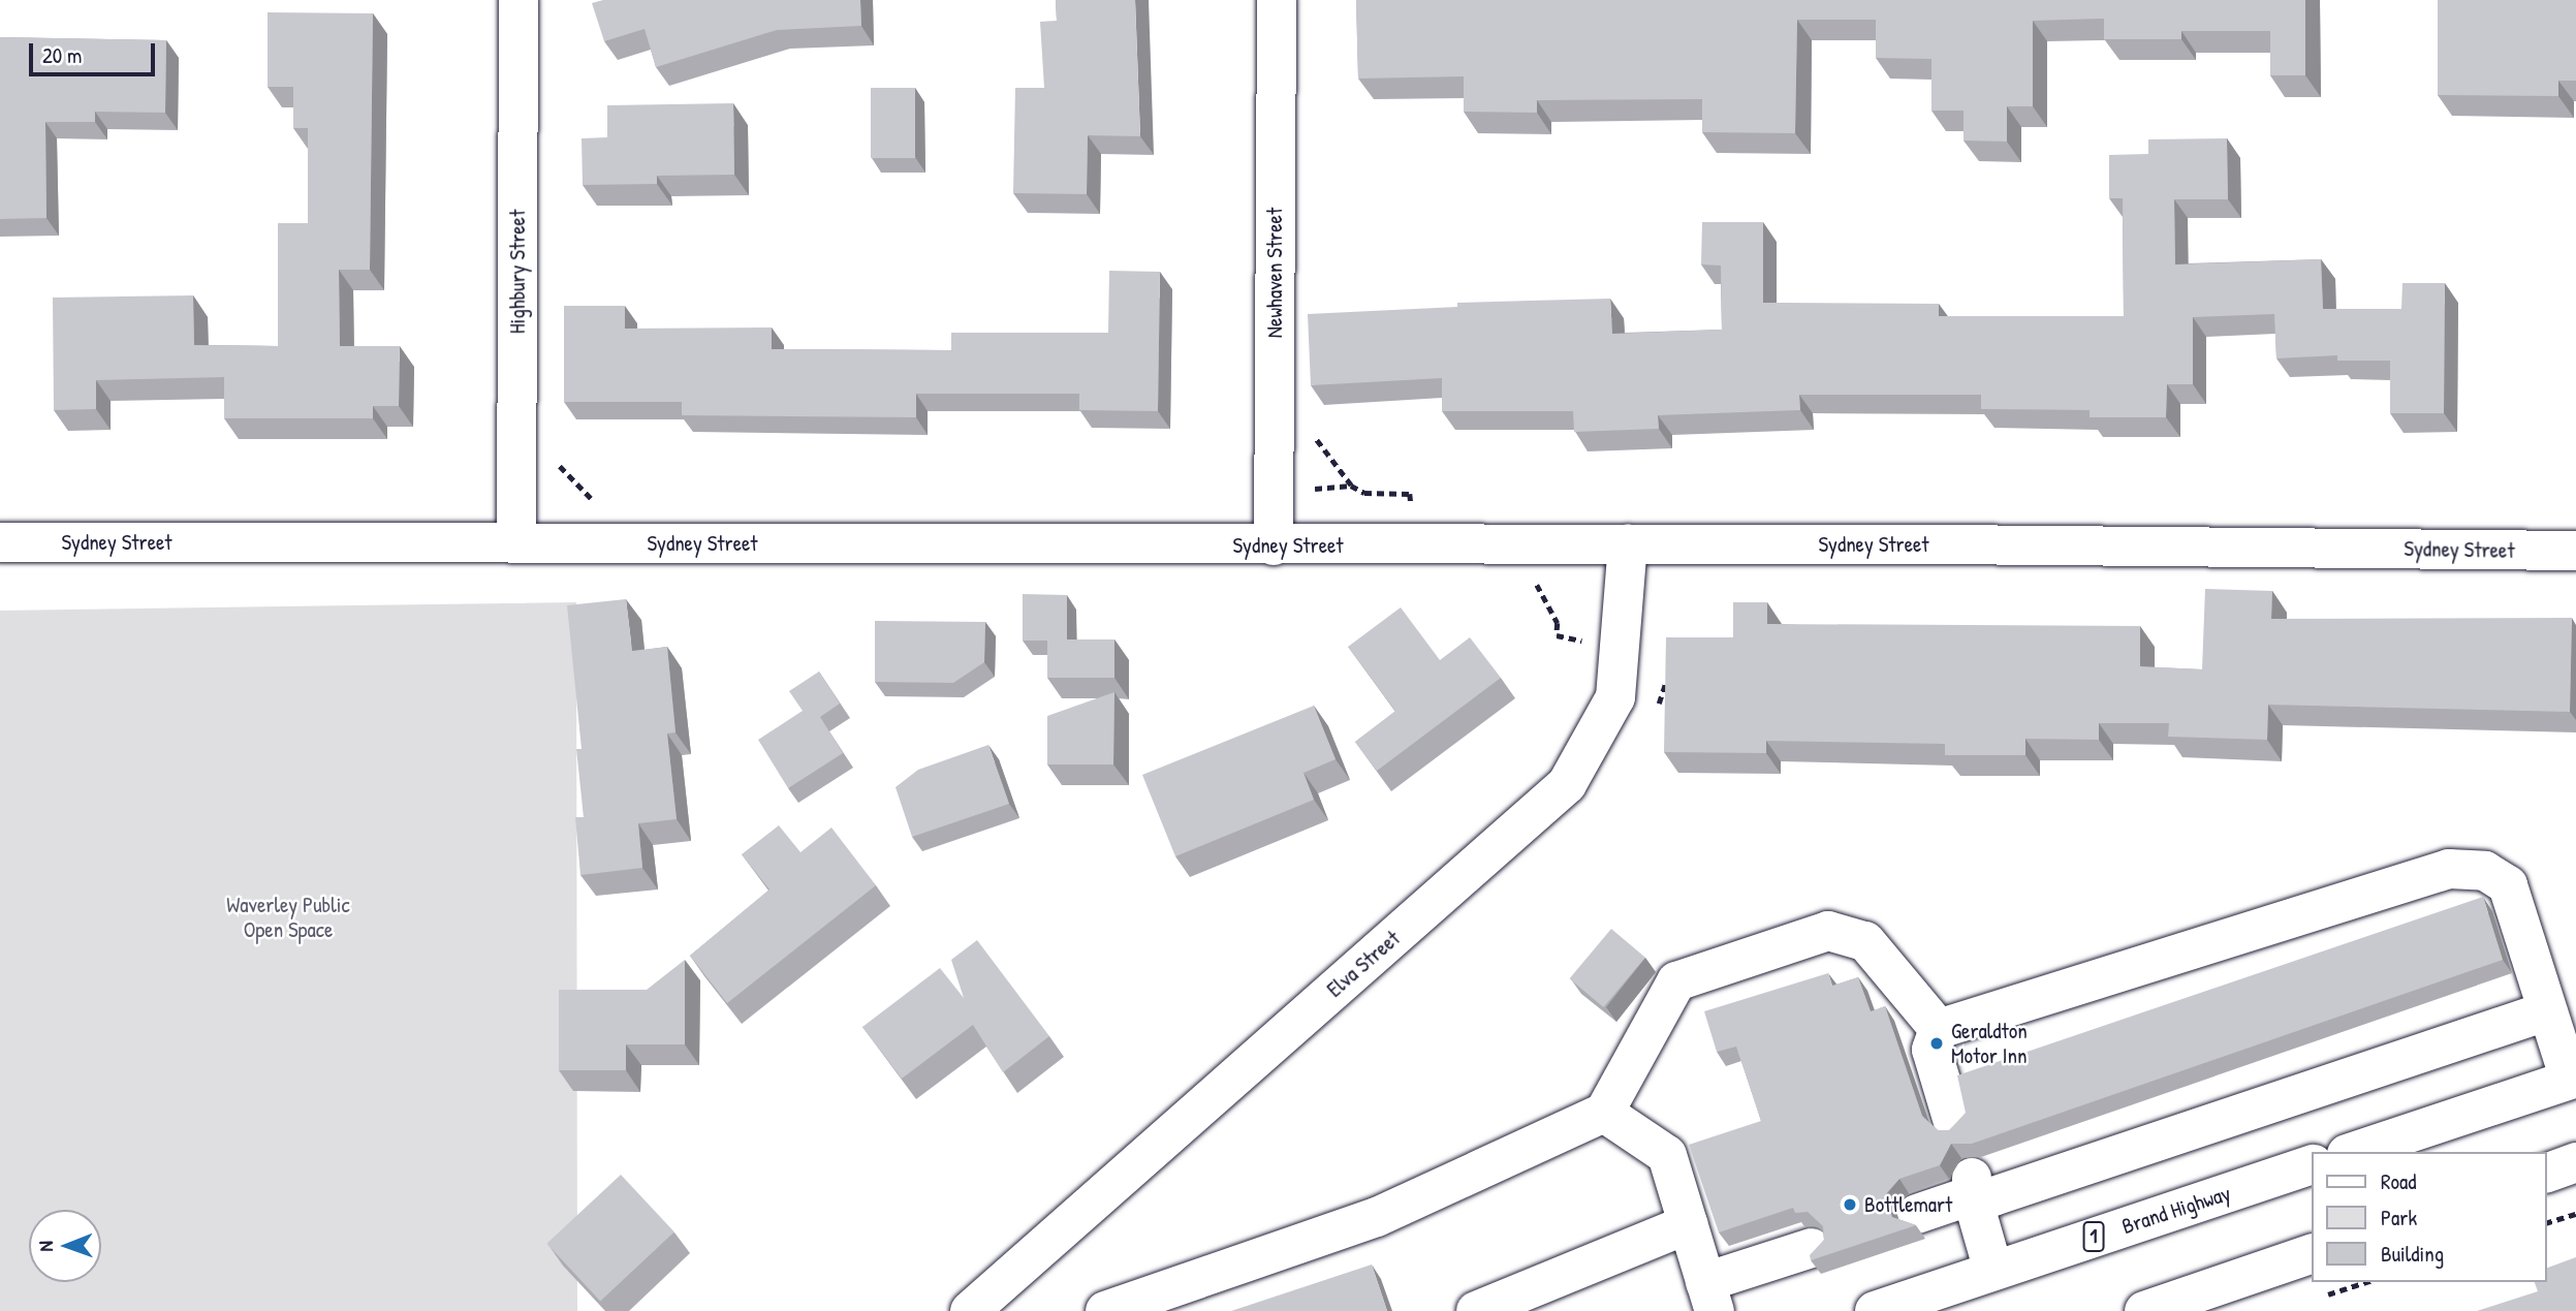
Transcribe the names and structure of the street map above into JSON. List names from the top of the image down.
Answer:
{
  "streets": {
    "main road": [
      "Highbury Street",
      "Newhaven Street",
      "Sydney Street",
      "Elva Street",
      "Brand Highway",
      "1"
    ]
  },
  "crossings": [
    ["Highbury Street", "Sydney Street"],
    ["Newhaven Street", "Sydney Street"],
    ["Sydney Street", "Elva Street"]
  ],
  "parks": ["Waverley Public Open Space"],
  "places": ["Geraldton Motor Inn", "Bottlemart"],
  "legend": ["Road", "Park", "Building"],
  "scale_bar": "20 m",
  "north": "left"
}
